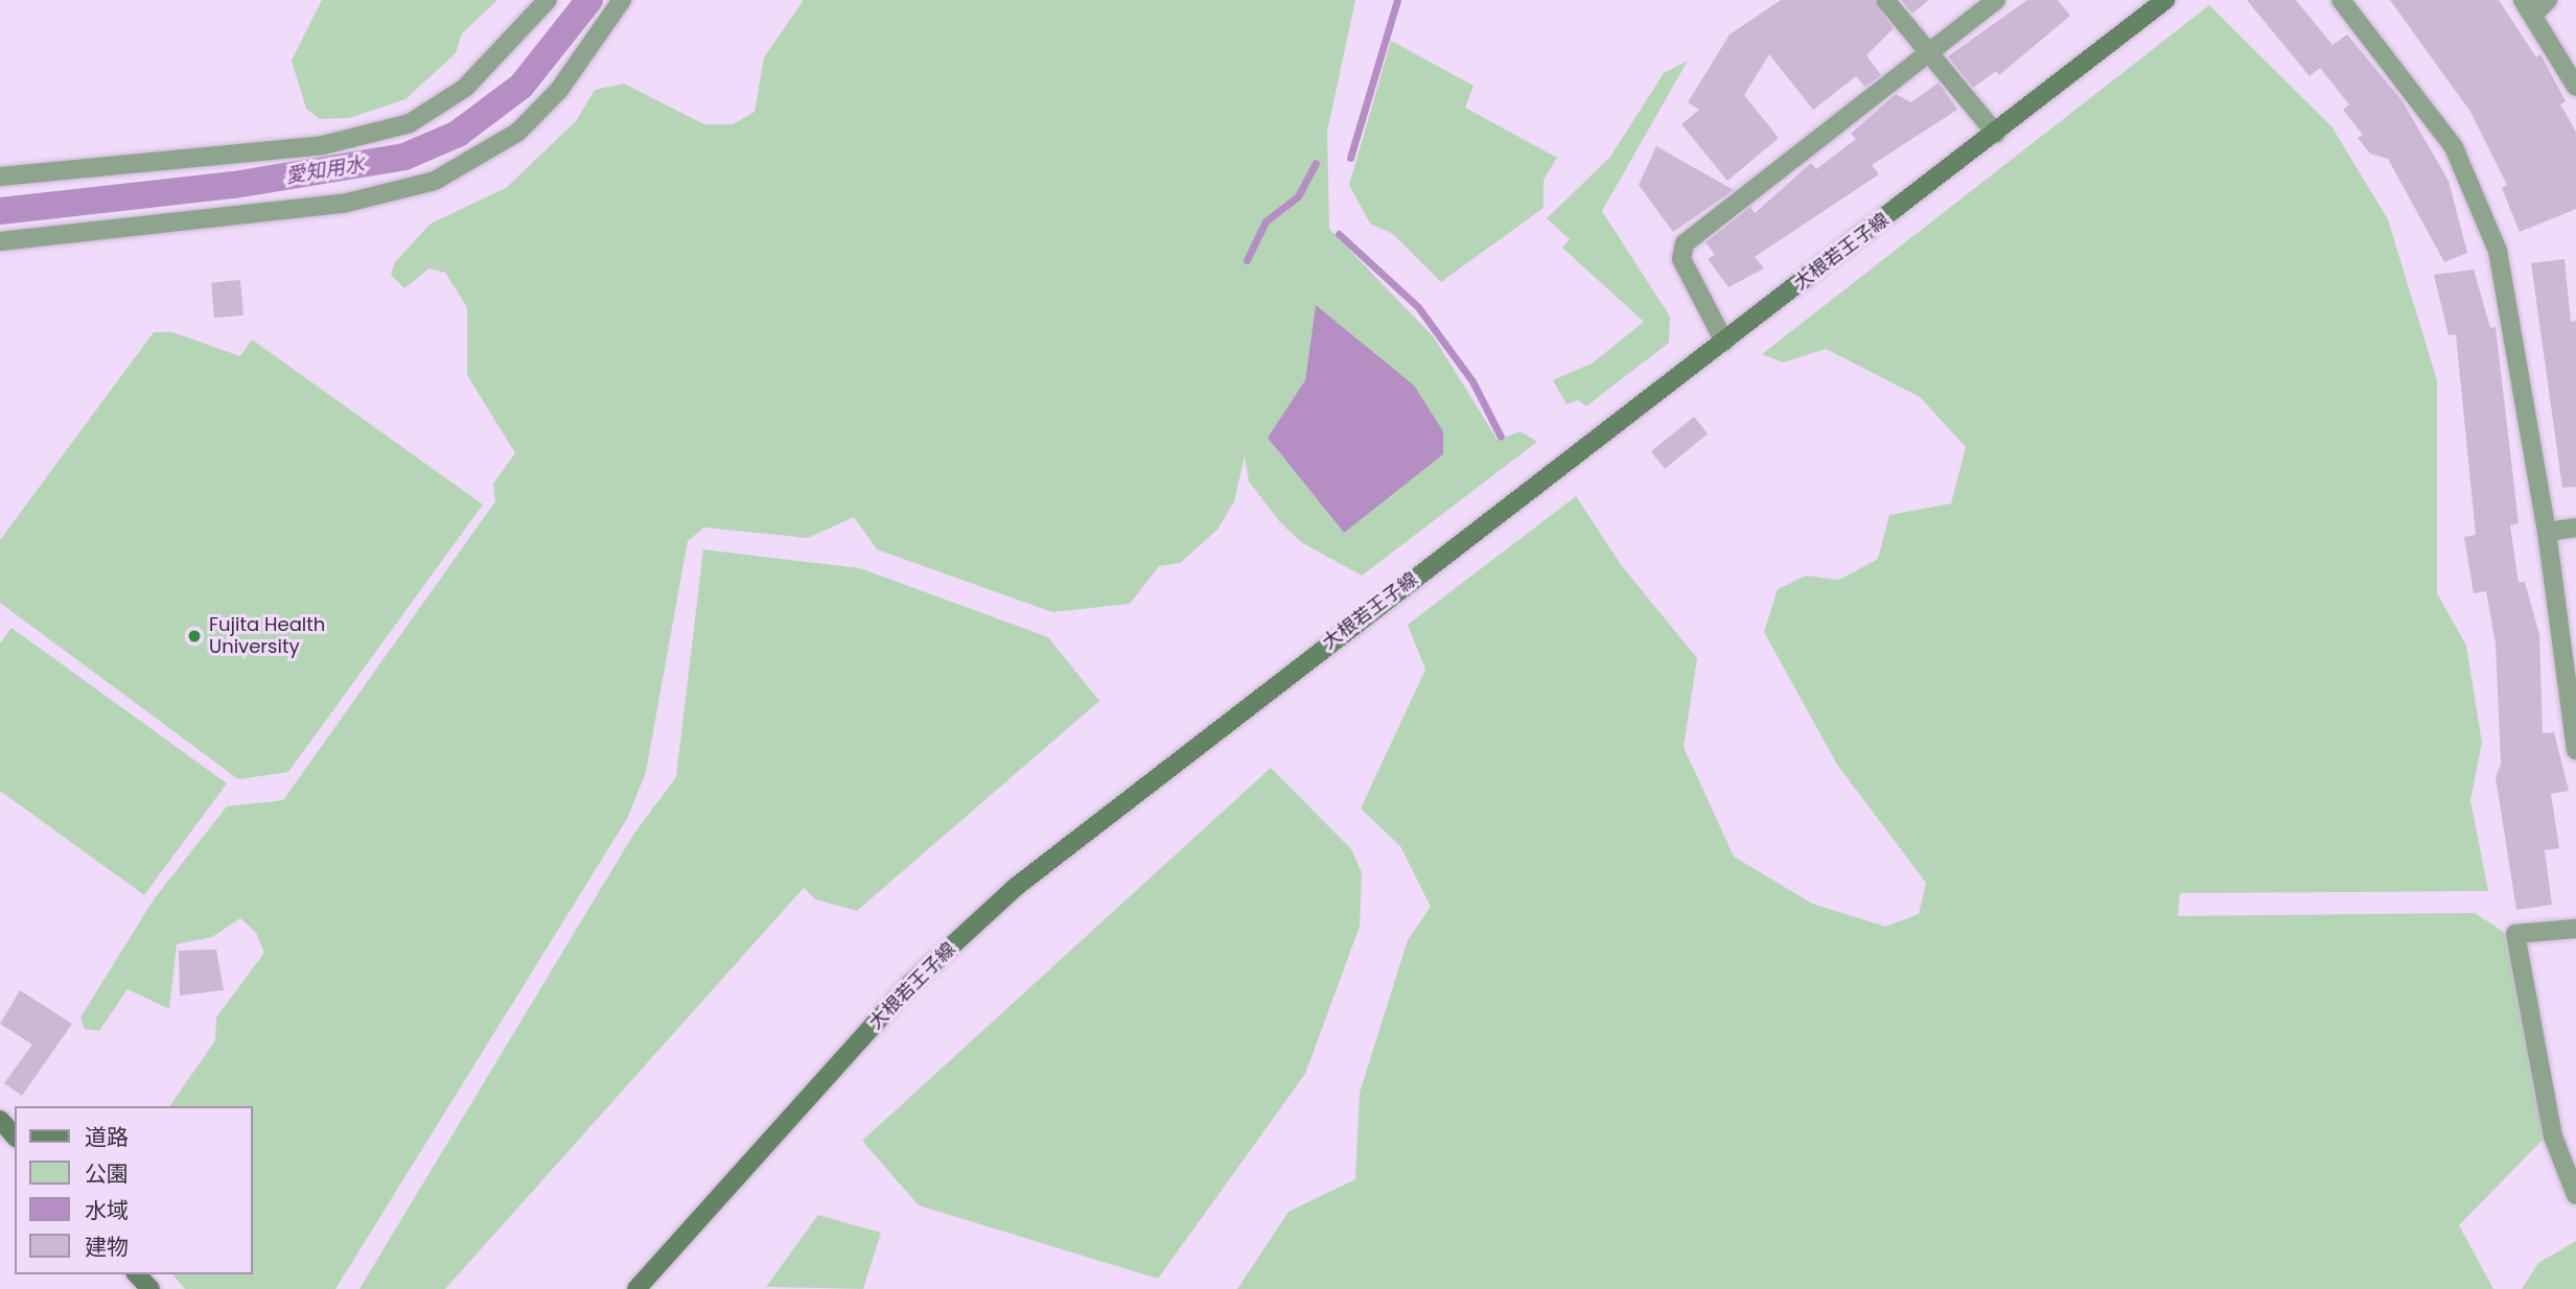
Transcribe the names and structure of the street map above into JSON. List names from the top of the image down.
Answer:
{
  "streets": {
    "street": ["大根若王子線"]
  },
  "water": ["愛知用水"],
  "places": ["Fujita Health University"],
  "legend": [
    "道路",
    "公園",
    "水域",
    "建物"
  ]
}
